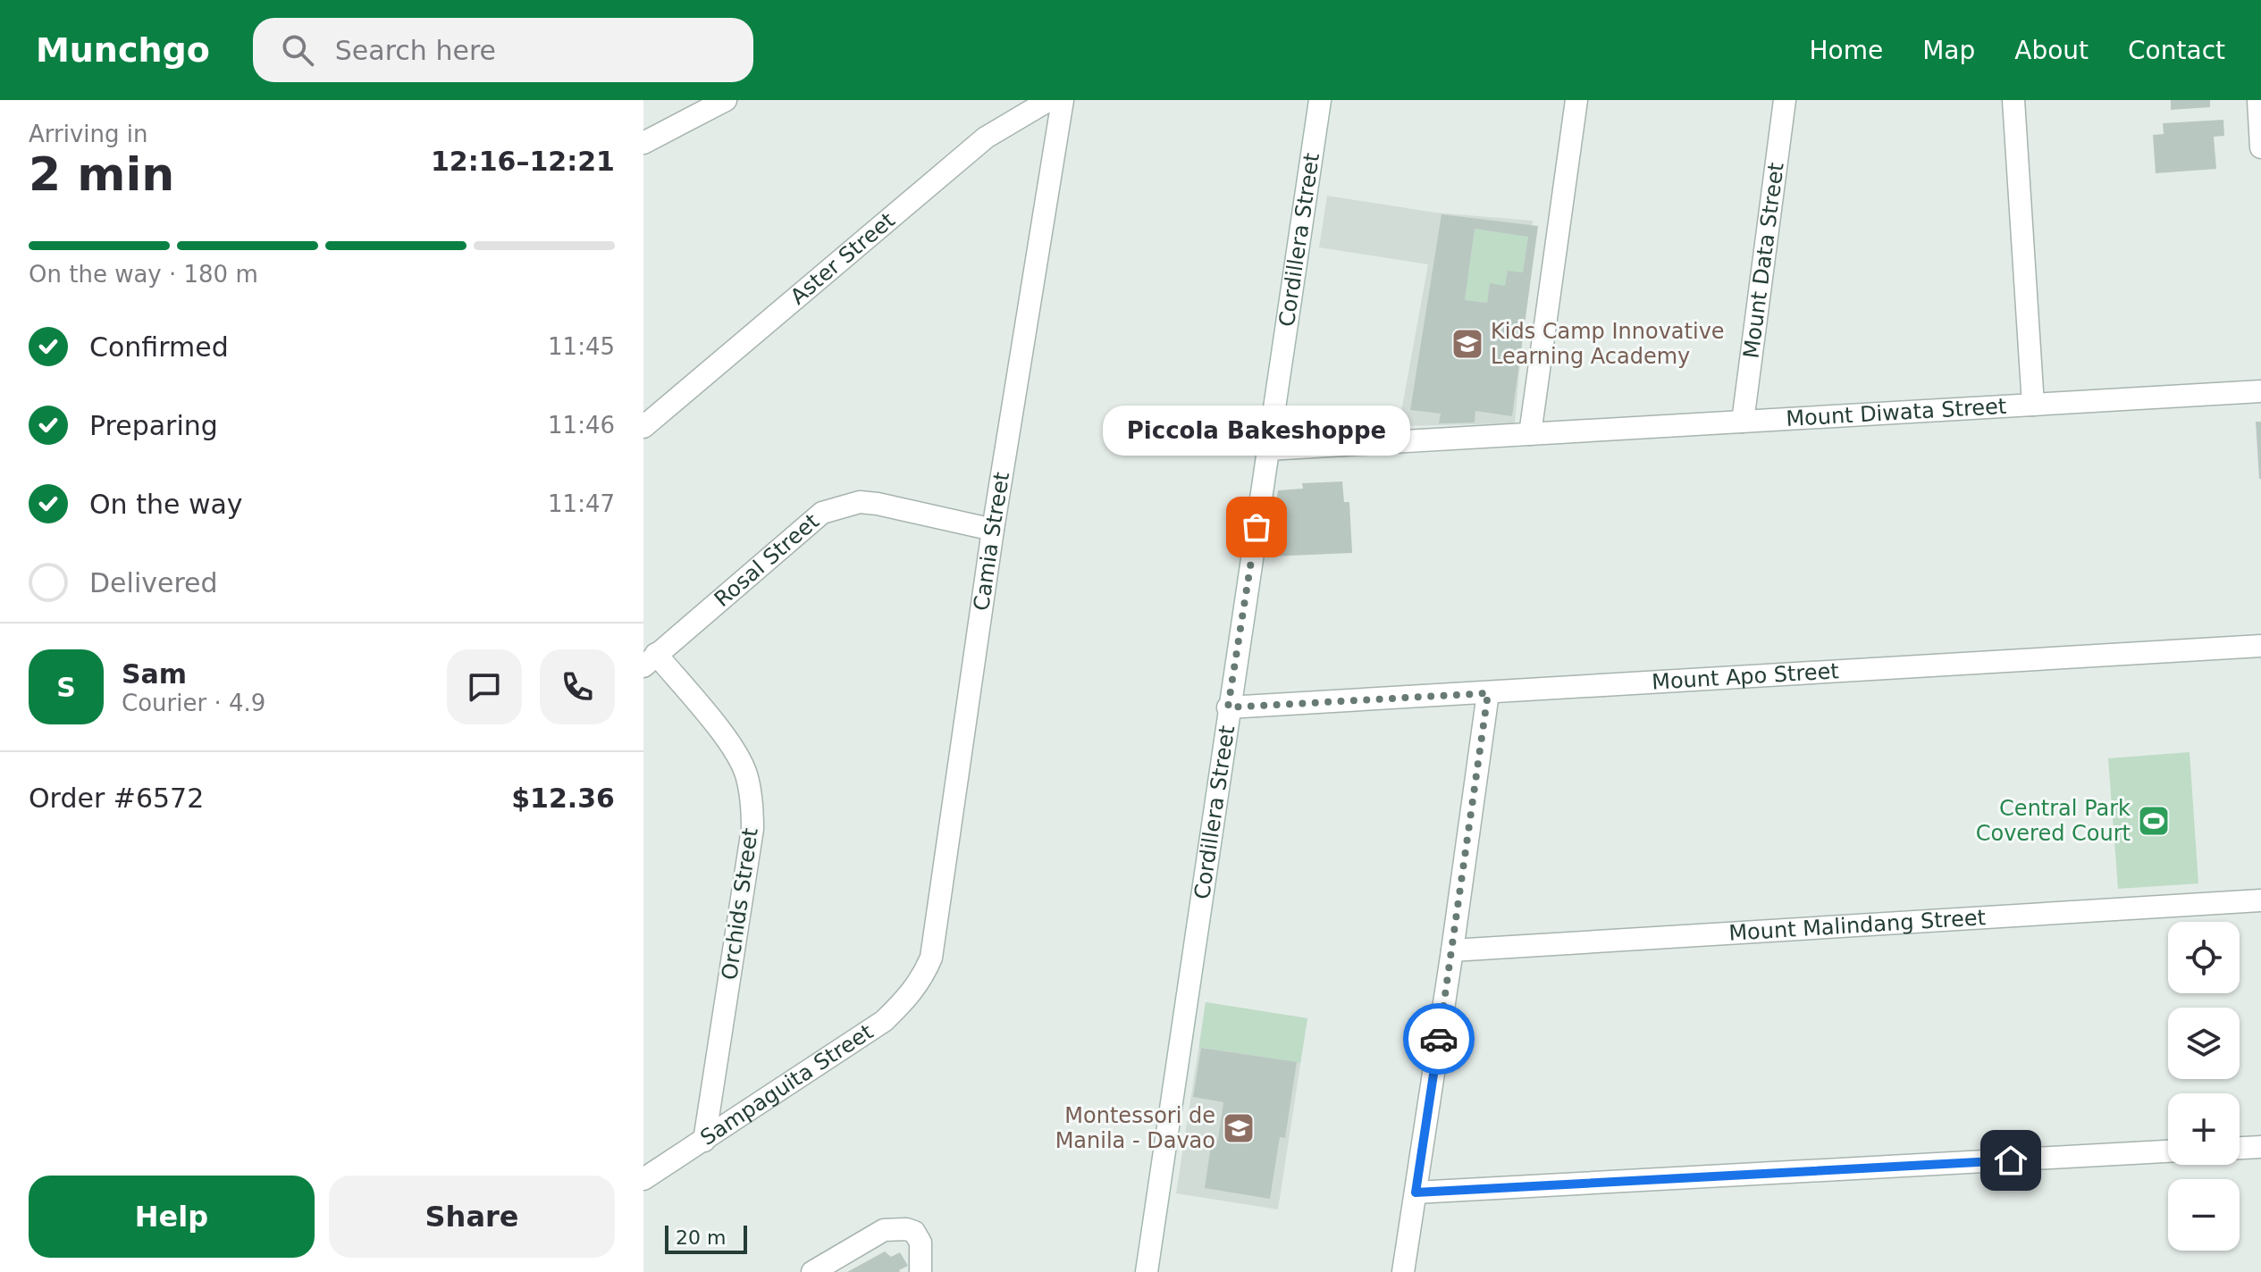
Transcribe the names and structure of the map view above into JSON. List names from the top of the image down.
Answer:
{
  "streets": {
    "street": [
      "Cordillera Street",
      "Aster Street",
      "Mount Data Street",
      "Mount Diwata Street",
      "Camia Street",
      "Rosal Street",
      "Mount Apo Street",
      "Orchids Street",
      "Mount Malindang Street",
      "Sampaguita Street"
    ]
  },
  "crossings": [
    ["Cordillera Street", "Mount Diwata Street"],
    ["Cordillera Street", "Mount Apo Street"],
    ["Mount Data Street", "Mount Diwata Street"],
    ["Camia Street", "Rosal Street"],
    ["Camia Street", "Sampaguita Street"],
    ["Rosal Street", "Orchids Street"],
    ["Orchids Street", "Sampaguita Street"]
  ],
  "places": {
    "school or university": ["Kids Camp Innovative Learning Academy", "Montessori de Manila - Davao"],
    "other": ["Piccola Bakeshoppe"],
    "sports": ["Central Park Covered Court"]
  },
  "scale_bar": "20 m",
  "page": {
    "header": "Munchgo",
    "search": "Search here",
    "nav": [
      "Home",
      "Map",
      "About",
      "Contact"
    ],
    "heading": ["2 min", "Arriving in", "12:16–12:21"],
    "panel": [
      "Sam",
      "Courier · 4.9",
      "Order #6572",
      "$12.36"
    ],
    "bar": "On the way · 180 m",
    "list": [
      ["Confirmed", "11:45"],
      ["Preparing", "11:46"],
      ["On the way", "11:47"],
      "Delivered"
    ],
    "bubble": "Piccola Bakeshoppe",
    "round": "S",
    "map_buttons": ["+", "−"],
    "buttons": ["Help", "Share"],
    "scale": "20 m"
  }
}
